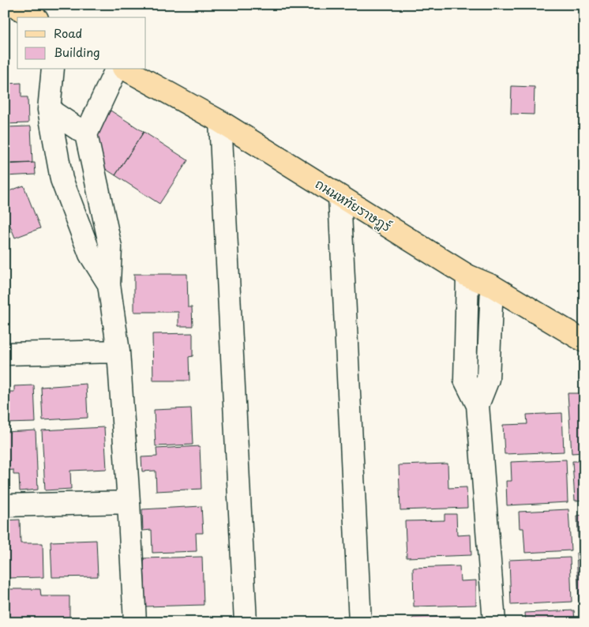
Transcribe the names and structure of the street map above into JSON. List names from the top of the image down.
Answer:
{
  "streets": {
    "main road": ["ถนนหทัยราษฎร์"]
  },
  "legend": ["Road", "Building"]
}
